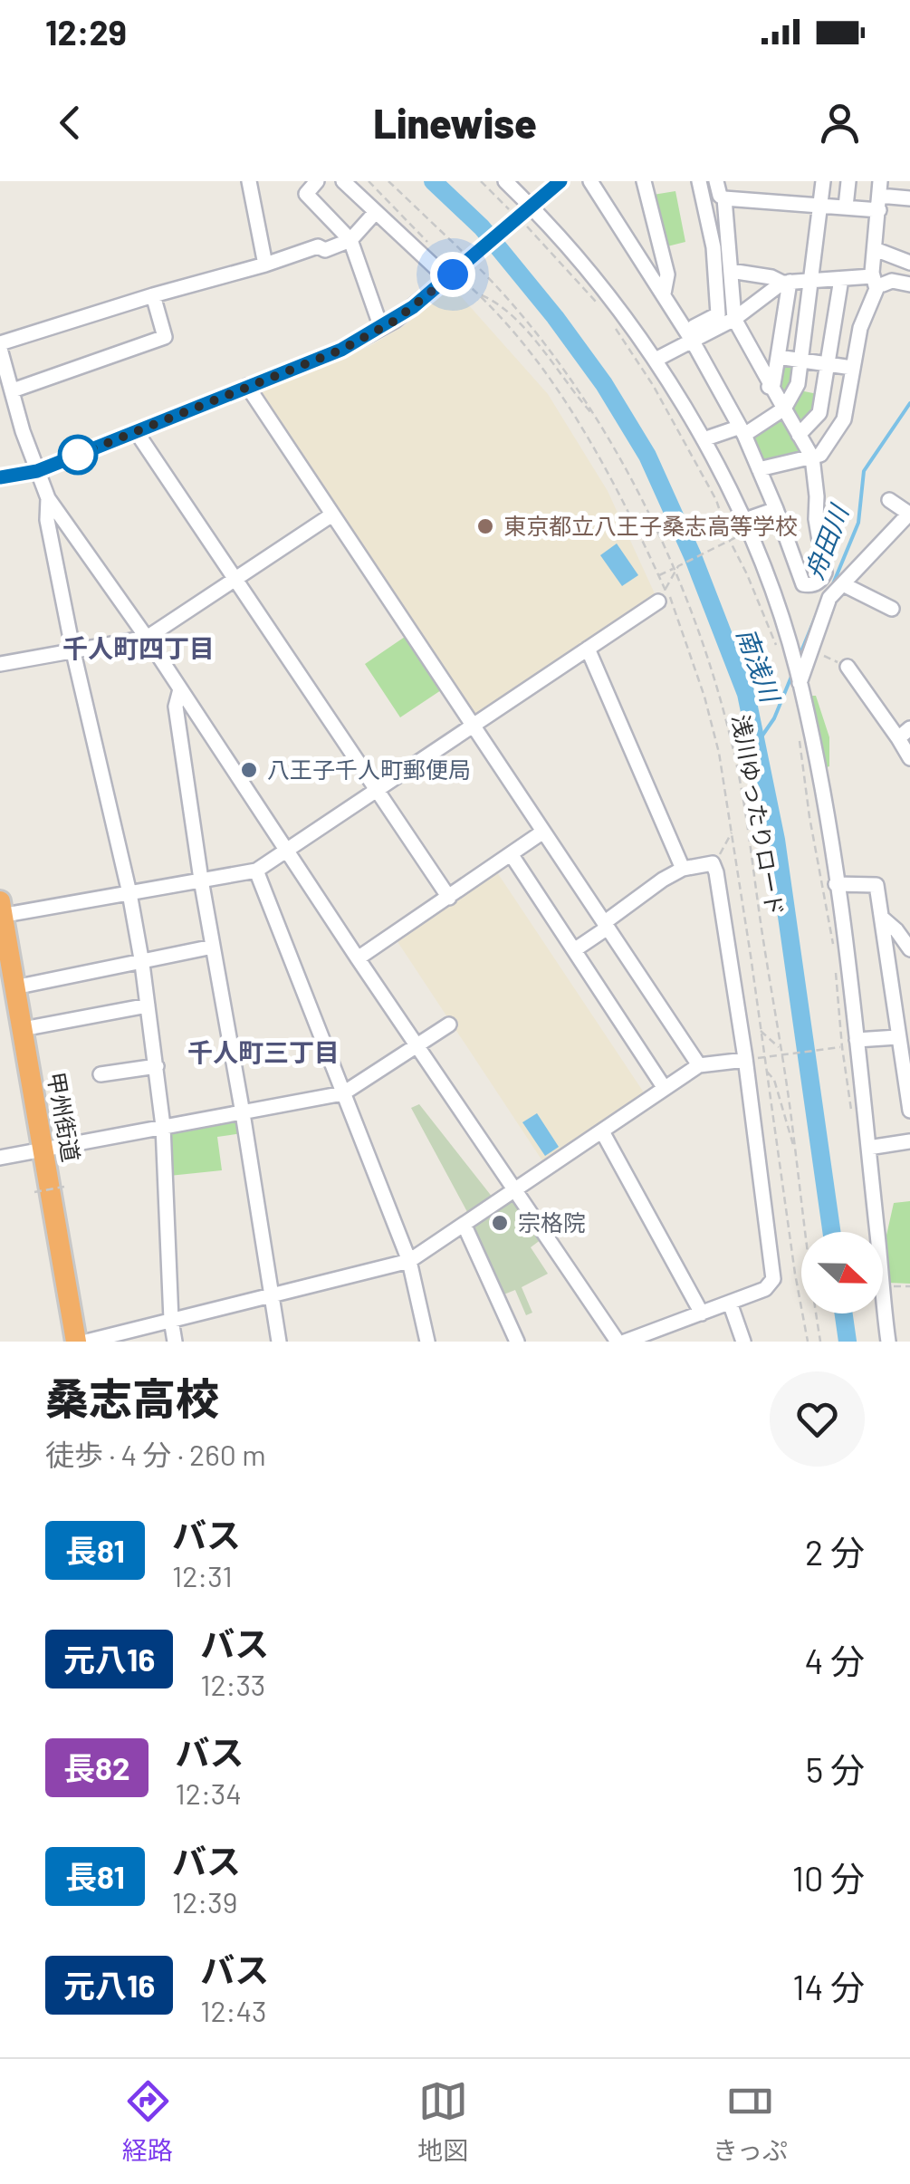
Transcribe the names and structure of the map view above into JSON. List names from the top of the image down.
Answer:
{
  "streets": {
    "highway": ["甲州街道"],
    "path": ["浅川ゆったりロード"]
  },
  "districts": ["千人町四丁目", "千人町三丁目"],
  "water": ["舟田川", "南浅川"],
  "places": ["東京都立八王子桑志高等学校", "八王子千人町郵便局", "宗格院"],
  "lines": ["bus line 長81"],
  "north": "right",
  "page": {
    "status": "12:29",
    "header": "Linewise",
    "heading": ["桑志高校", "徒歩 · 4 分 · 260 m"],
    "list": [
      {
        "mark": "長81",
        "name": "バス",
        "note": "12:31",
        "value": "2 分"
      },
      {
        "mark": "元八16",
        "name": "バス",
        "note": "12:33",
        "value": "4 分"
      },
      {
        "mark": "長82",
        "name": "バス",
        "note": "12:34",
        "value": "5 分"
      },
      {
        "mark": "長81",
        "name": "バス",
        "note": "12:39",
        "value": "10 分"
      },
      {
        "mark": "元八16",
        "name": "バス",
        "note": "12:43",
        "value": "14 分"
      }
    ],
    "tabs": ["経路", "地図", "きっぷ"]
  }
}
